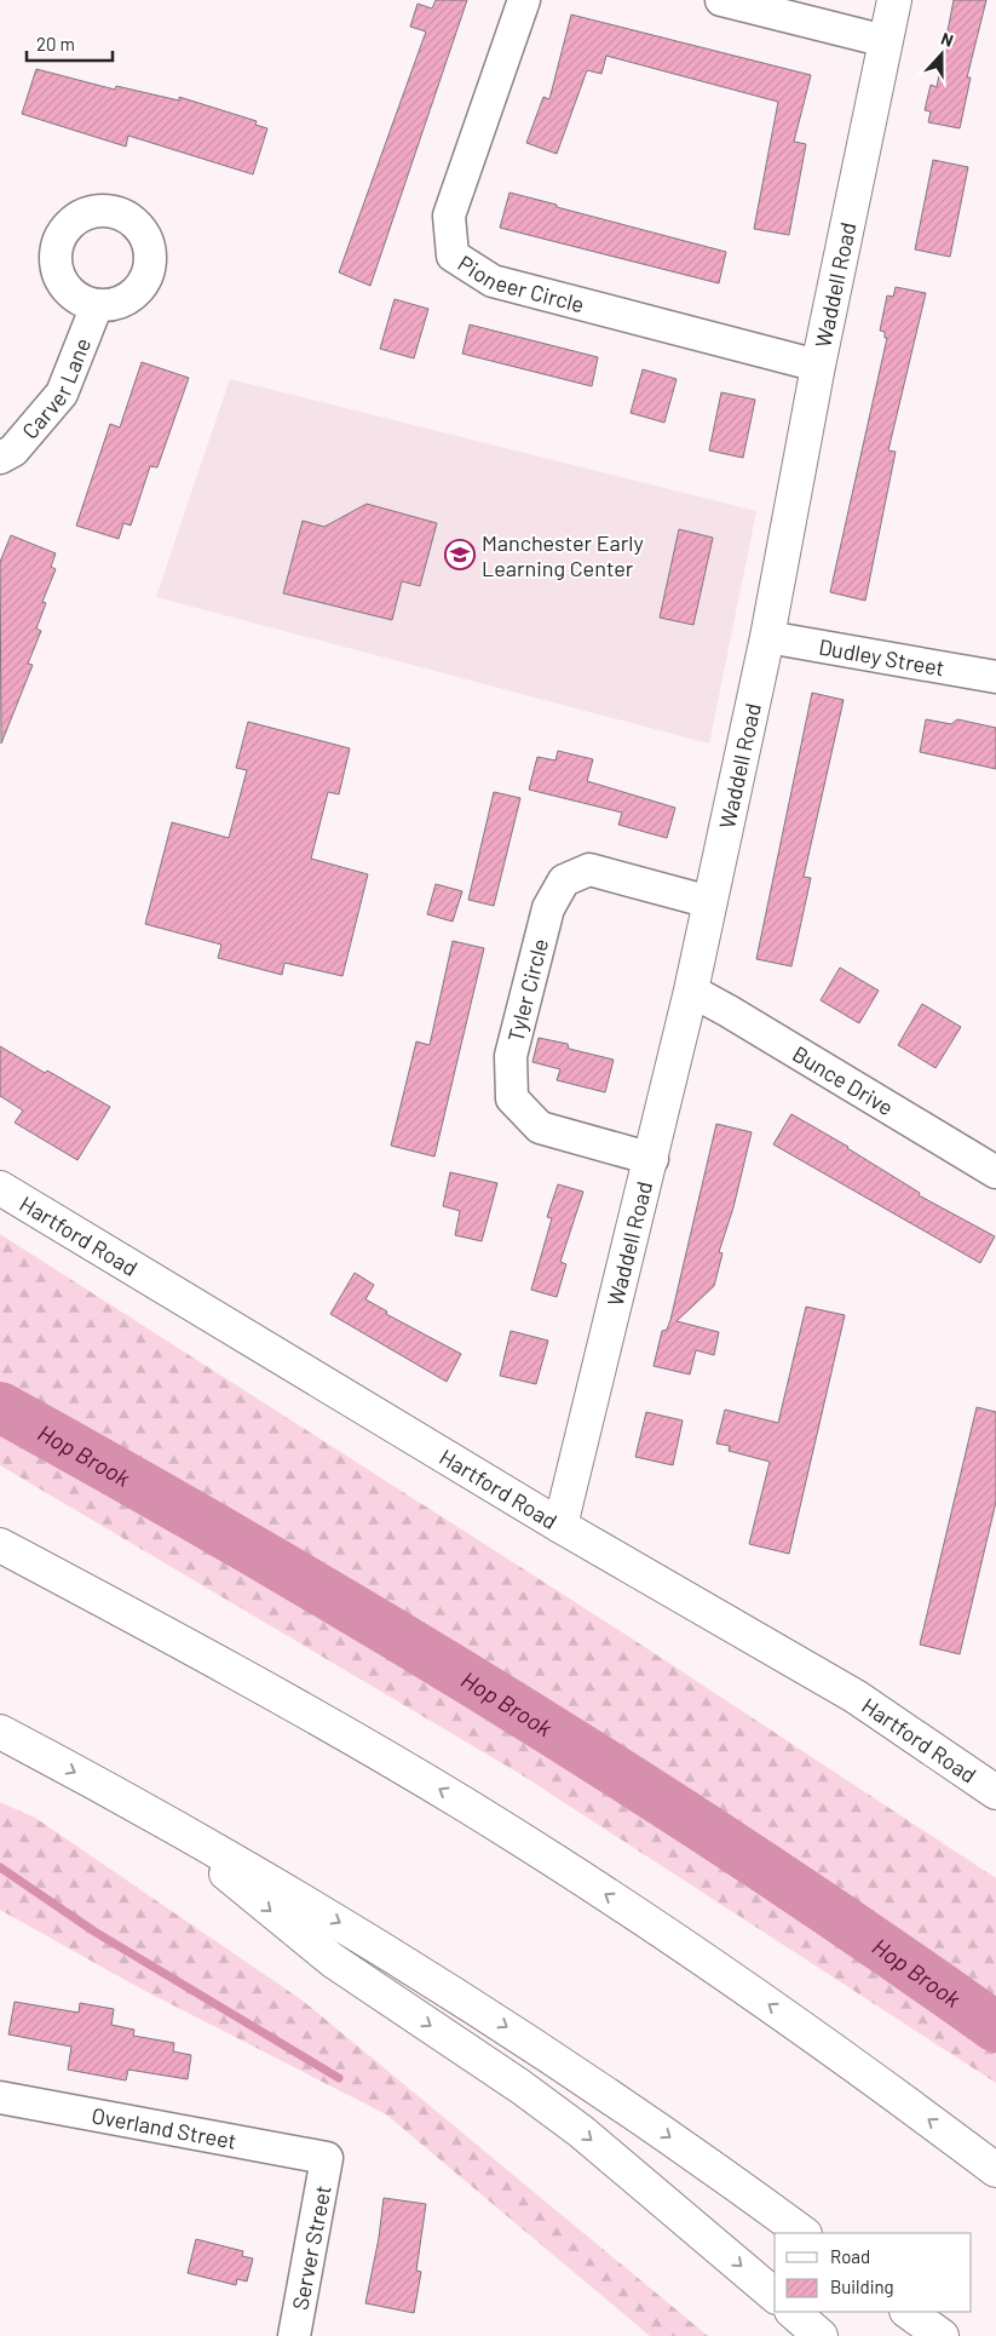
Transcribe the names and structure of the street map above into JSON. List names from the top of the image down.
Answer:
{
  "streets": {
    "main road": ["Waddell Road", "Hartford Road"],
    "street": [
      "Pioneer Circle",
      "Carver Lane",
      "Dudley Street",
      "Tyler Circle",
      "Bunce Drive",
      "Overland Street",
      "Server Street"
    ]
  },
  "crossings": [
    ["Pioneer Circle", "Waddell Road"],
    ["Waddell Road", "Dudley Street"],
    ["Waddell Road", "Tyler Circle"],
    ["Waddell Road", "Bunce Drive"],
    ["Waddell Road", "Hartford Road"],
    ["Overland Street", "Server Street"]
  ],
  "water": ["Hop Brook"],
  "places": {
    "school or university": ["Manchester Early Learning Center"]
  },
  "legend": ["Road", "Building"],
  "scale_bar": "20 m",
  "north": "top"
}
